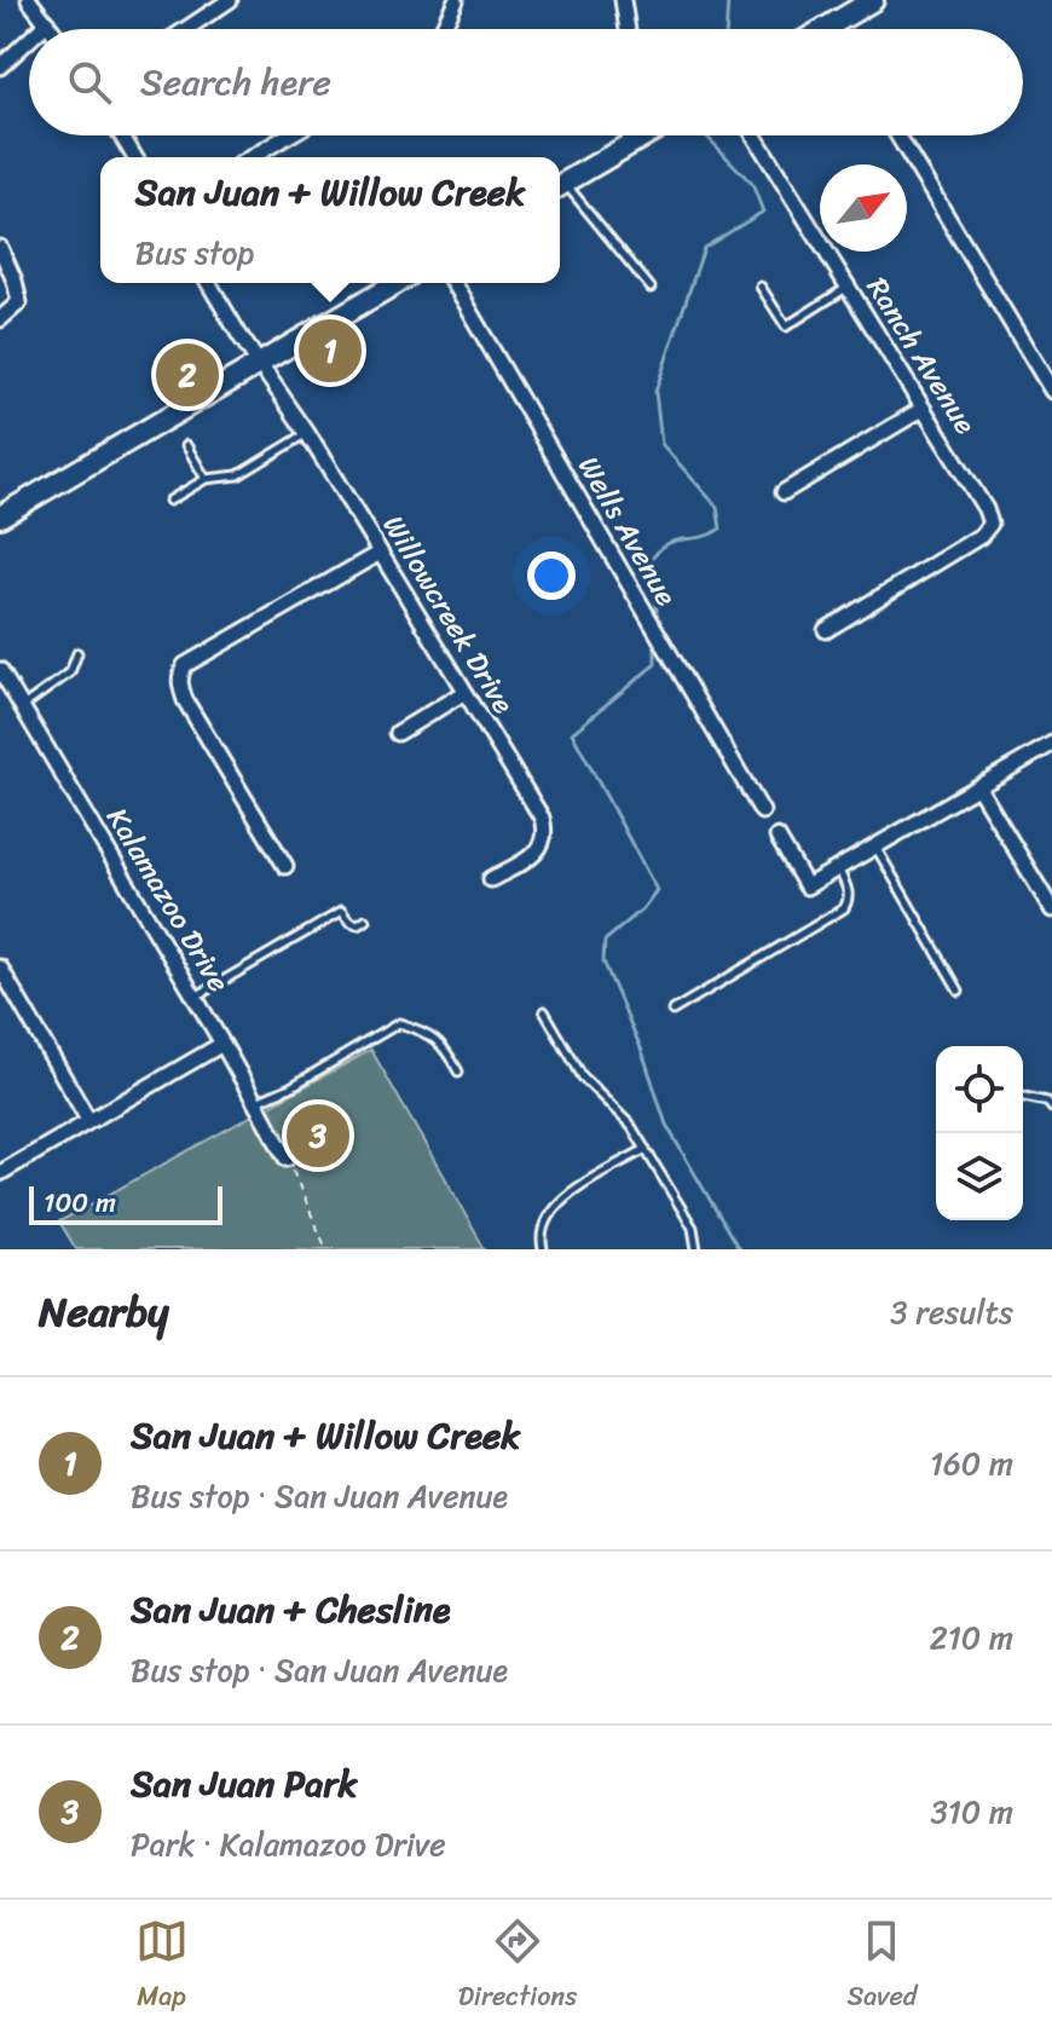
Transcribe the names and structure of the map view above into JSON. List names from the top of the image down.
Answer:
{
  "streets": {
    "street": [
      "Ranch Avenue",
      "Wells Avenue",
      "Willowcreek Drive",
      "Kalamazoo Drive"
    ]
  },
  "scale_bar": "100 m",
  "north": "top right",
  "page": {
    "search": "Search here",
    "popup": ["San Juan + Willow Creek", "Bus stop"],
    "pins": ["1", "2", "3"],
    "scale": "100 m",
    "heading": ["Nearby", "3 results"],
    "list": [
      {
        "mark": "1",
        "name": "San Juan + Willow Creek",
        "note": "Bus stop · San Juan Avenue",
        "value": "160 m"
      },
      {
        "mark": "2",
        "name": "San Juan + Chesline",
        "note": "Bus stop · San Juan Avenue",
        "value": "210 m"
      },
      {
        "mark": "3",
        "name": "San Juan Park",
        "note": "Park · Kalamazoo Drive",
        "value": "310 m"
      }
    ],
    "nav": ["Map", "Directions", "Saved"]
  }
}
